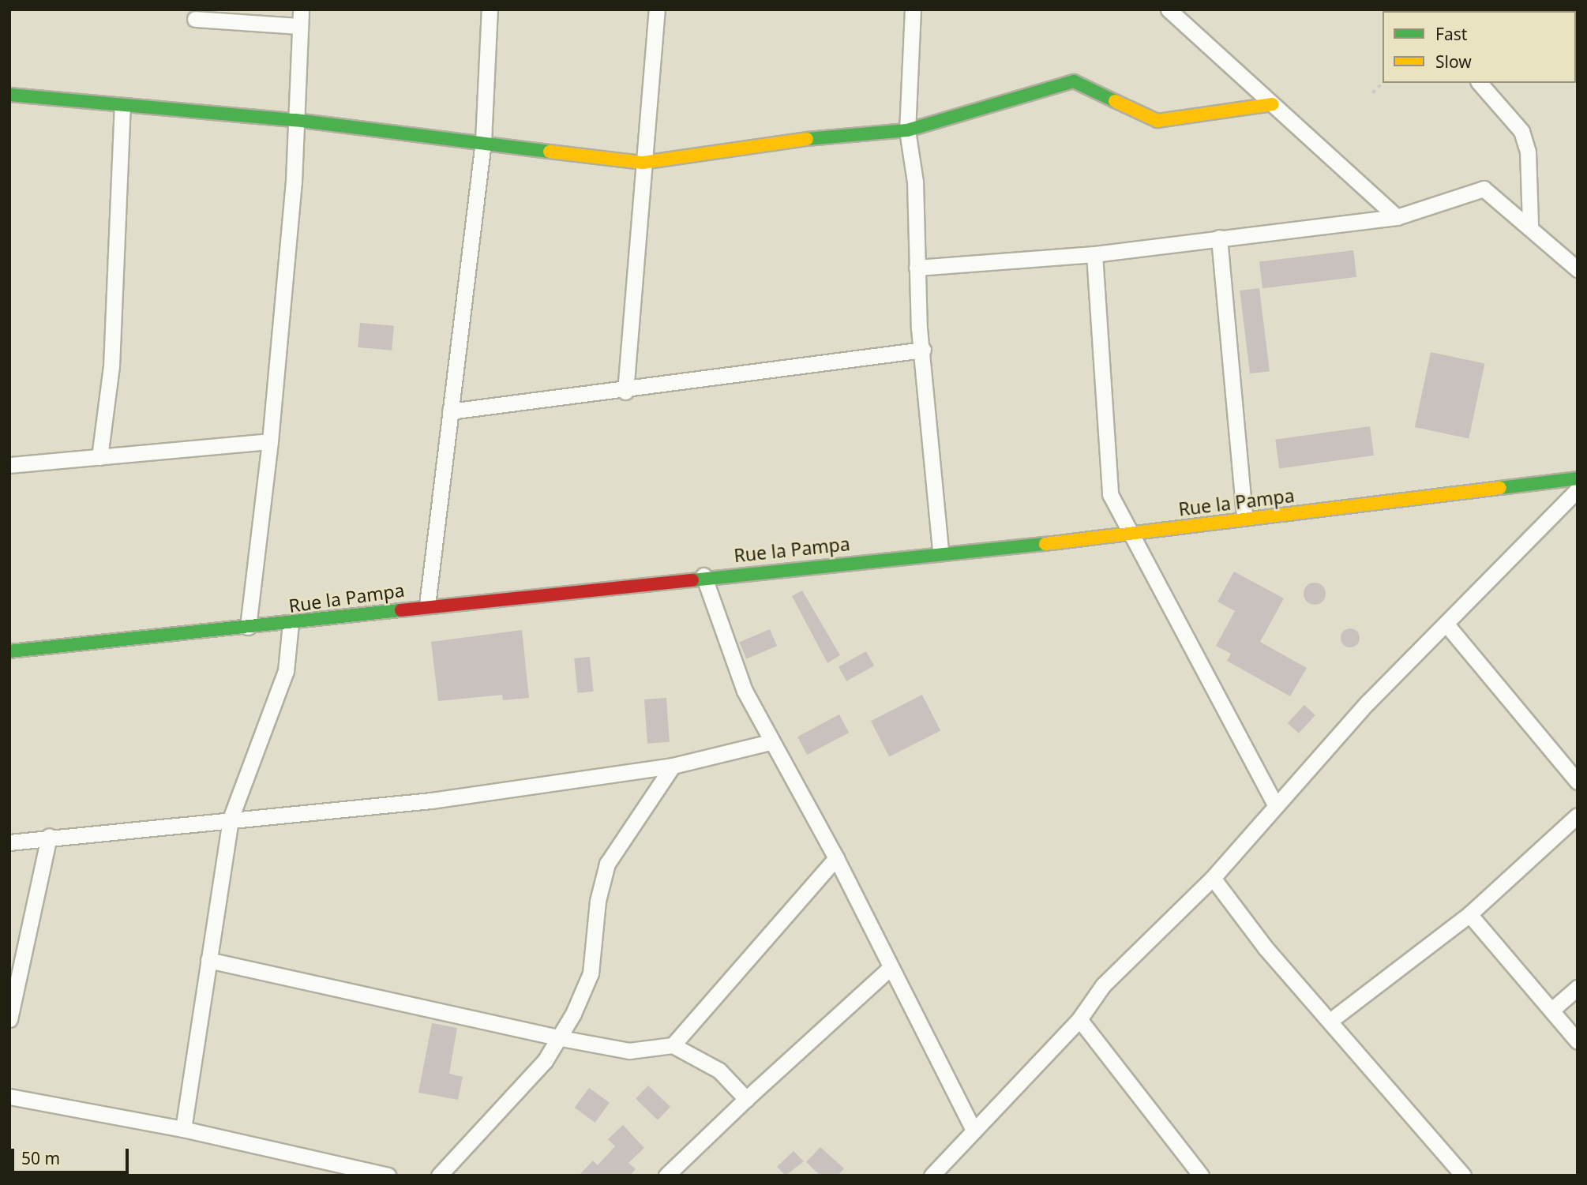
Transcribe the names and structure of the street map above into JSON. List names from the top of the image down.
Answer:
{
  "streets": {
    "street": ["Rue la Pampa"]
  },
  "legend": ["Fast", "Slow"],
  "scale_bar": "50 m"
}
